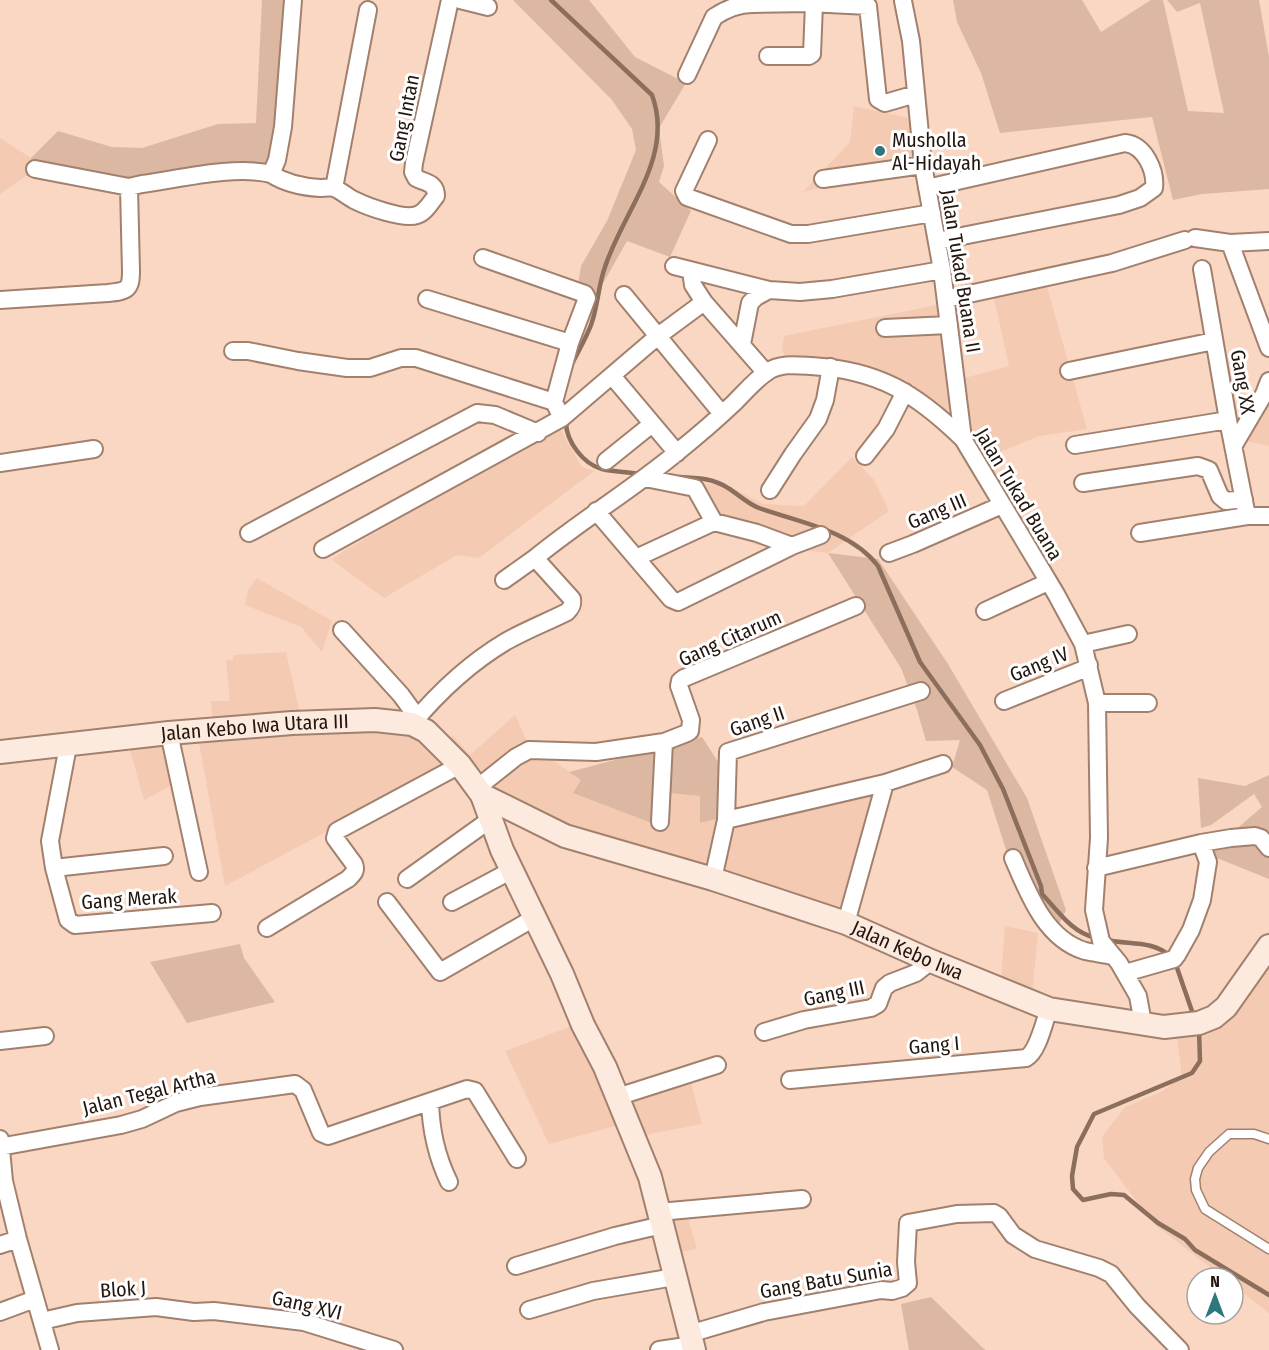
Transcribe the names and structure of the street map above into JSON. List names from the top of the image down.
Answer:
{
  "streets": {
    "street": [
      "Gang Intan",
      "Jalan Tukad Buana II",
      "Gang XX",
      "Jalan Tukad Buana",
      "Gang III",
      "Gang Citarum",
      "Gang IV",
      "Gang II",
      "Jalan Kebo Iwa Utara III",
      "Gang Merak",
      "Jalan Kebo Iwa",
      "Gang I",
      "Jalan Tegal Artha",
      "Gang Batu Sunia",
      "Blok J",
      "Gang XVI"
    ]
  },
  "crossings": [
    ["Jalan Tukad Buana II", "Jalan Tukad Buana"],
    ["Jalan Tukad Buana", "Gang III"],
    ["Jalan Tukad Buana", "Gang IV"],
    ["Jalan Tukad Buana", "Jalan Kebo Iwa"],
    ["Gang III", "Jalan Kebo Iwa"],
    ["Gang Citarum", "Jalan Kebo Iwa Utara III"],
    ["Gang II", "Jalan Kebo Iwa"],
    ["Jalan Kebo Iwa Utara III", "Gang Merak"],
    ["Jalan Kebo Iwa Utara III", "Jalan Kebo Iwa"],
    ["Jalan Kebo Iwa", "Gang I"],
    ["Blok J", "Gang XVI"]
  ],
  "places": ["Musholla Al-Hidayah"],
  "north": "top"
}
